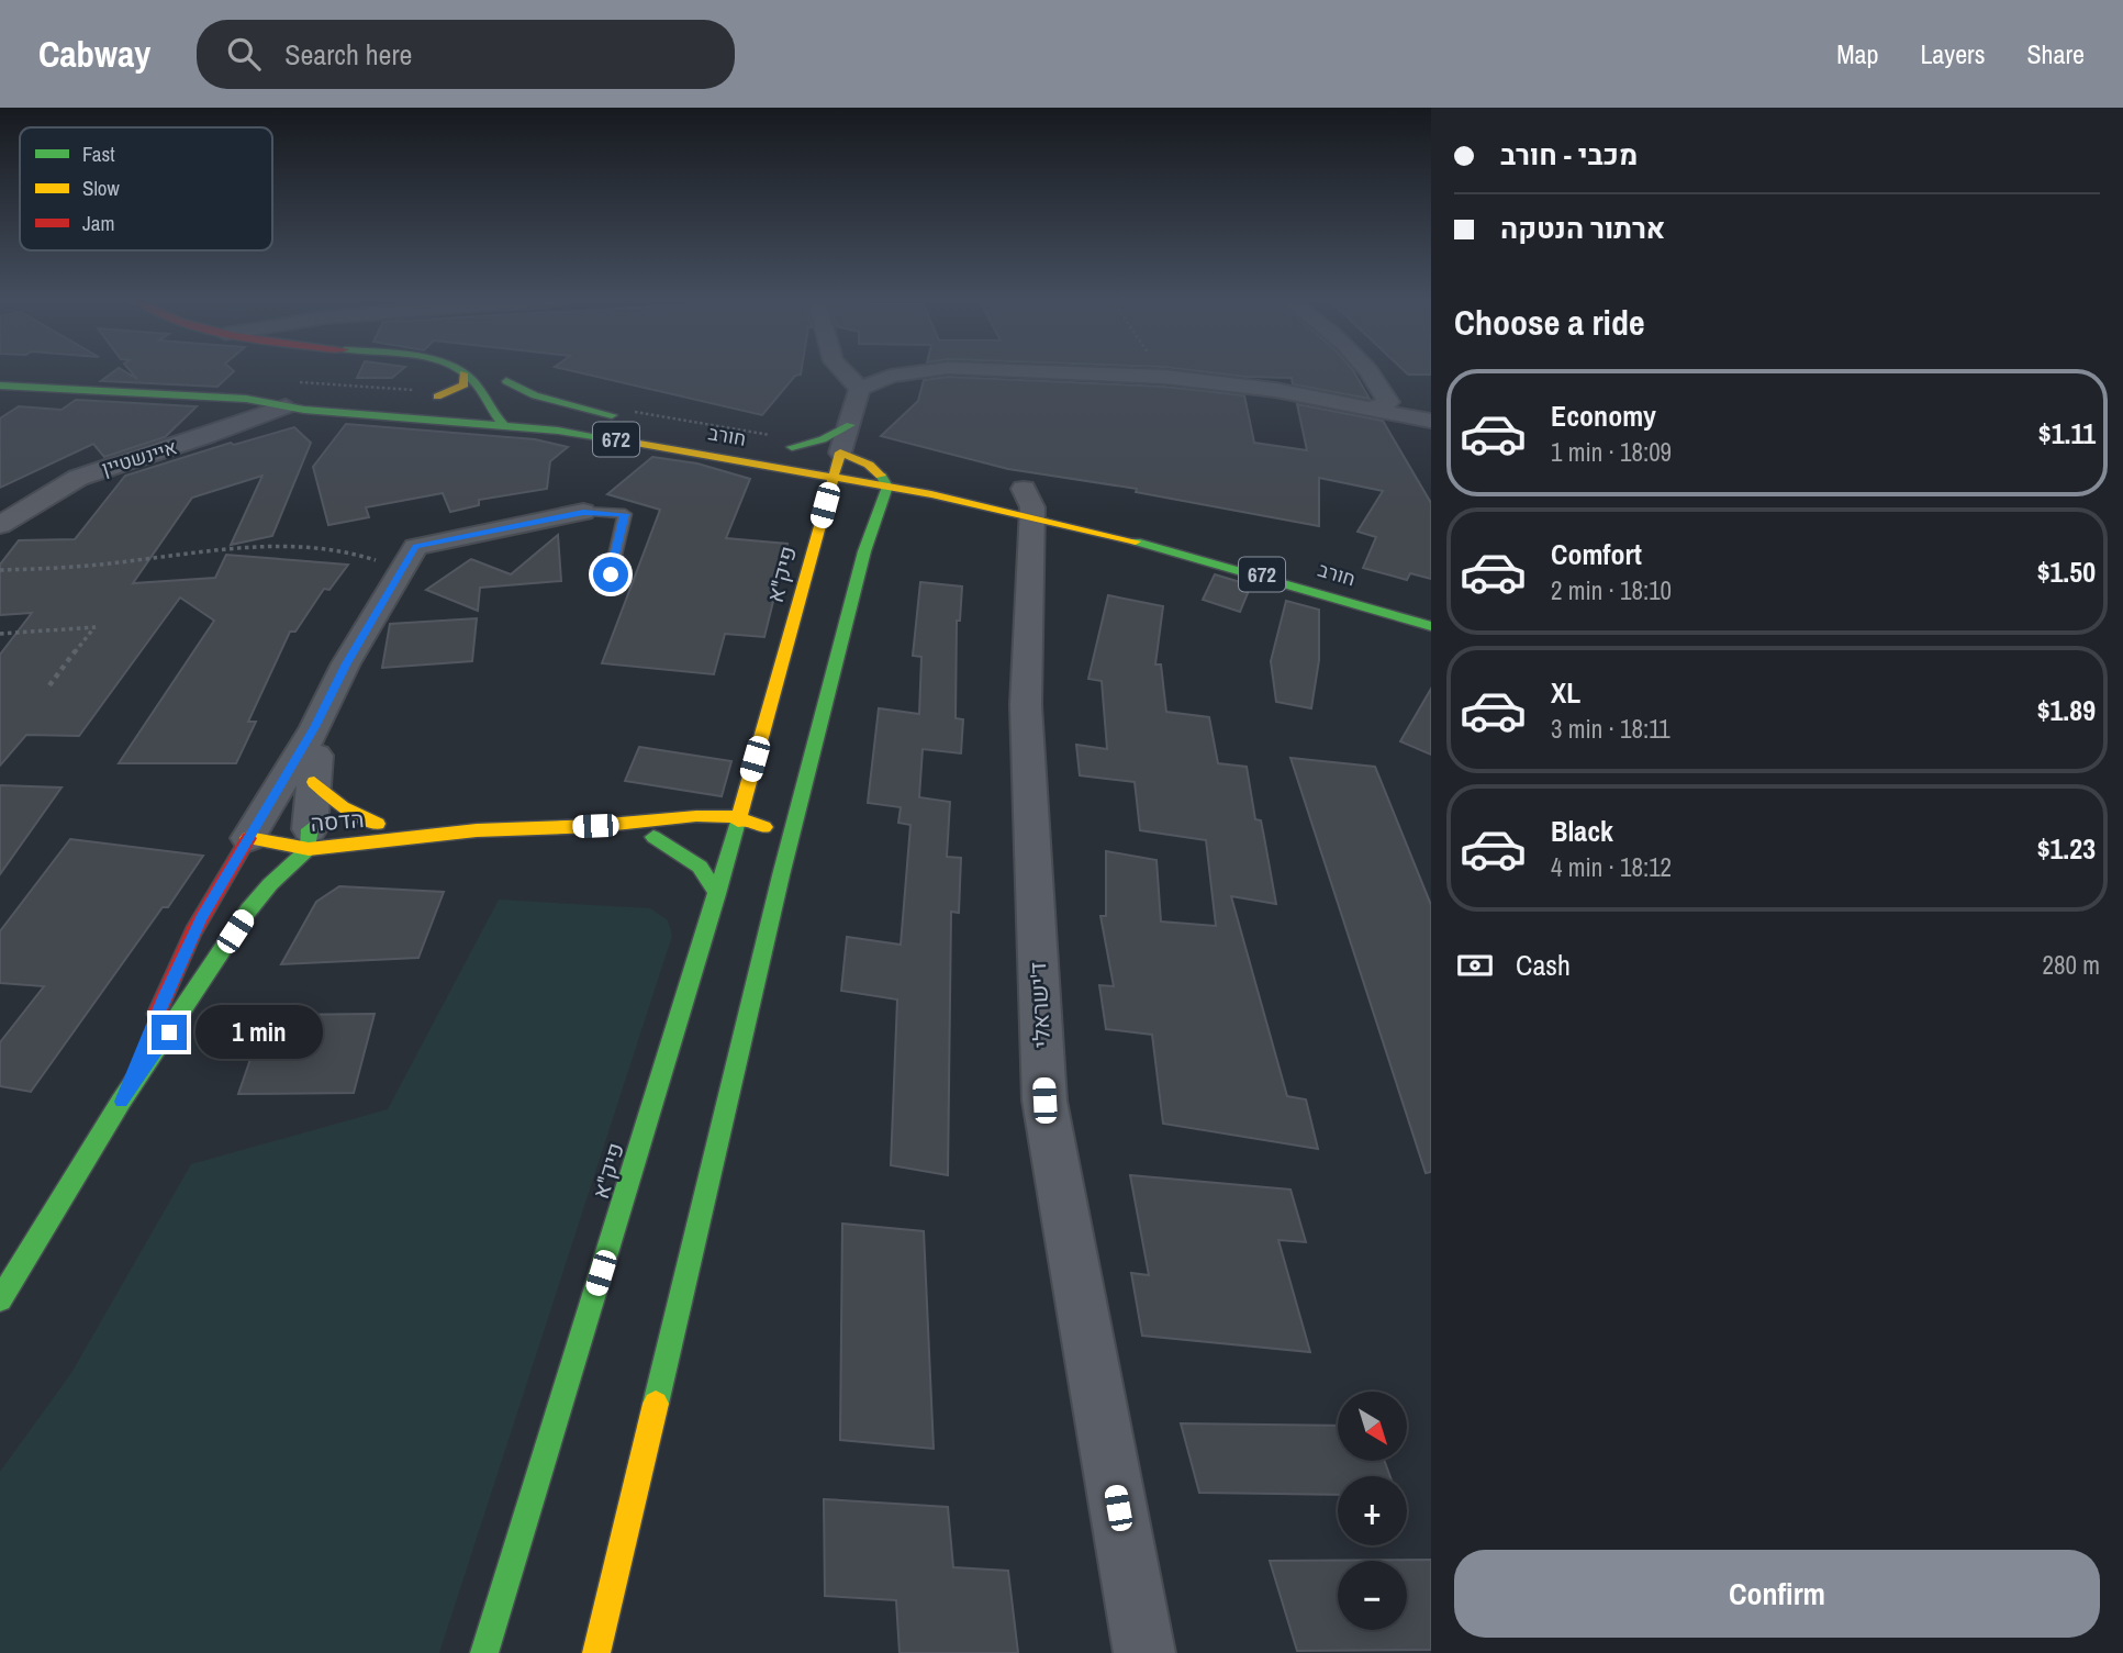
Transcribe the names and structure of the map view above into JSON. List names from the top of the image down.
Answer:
{
  "streets": {
    "main road": [
      "חורב",
      "672",
      "פיק\"א",
      "הדסה"
    ],
    "street": ["איינשטיין", "ד'ישראלי"]
  },
  "crossings": [
    ["חורב", "איינשטיין"],
    ["חורב", "פיק\"א"],
    ["חורב", "ד'ישראלי"],
    ["פיק\"א", "הדסה"]
  ],
  "legend": ["Fast", "Slow", "Jam"],
  "north": "bottom right",
  "page": {
    "header": "Cabway",
    "search": "Search here",
    "nav": ["Map", "Layers", "Share"],
    "banner": ["מכבי - חורב", "ארתור הנטקה"],
    "heading": "Choose a ride",
    "list": [
      {
        "name": "Economy",
        "note": "1 min · 18:09",
        "value": "$1.11"
      },
      {
        "name": "Comfort",
        "note": "2 min · 18:10",
        "value": "$1.50"
      },
      {
        "name": "XL",
        "note": "3 min · 18:11",
        "value": "$1.89"
      },
      {
        "name": "Black",
        "note": "4 min · 18:12",
        "value": "$1.23"
      }
    ],
    "pay": ["Cash", "280 m"],
    "bubble": "1 min",
    "map_buttons": ["+", "−"],
    "buttons": "Confirm"
  }
}
